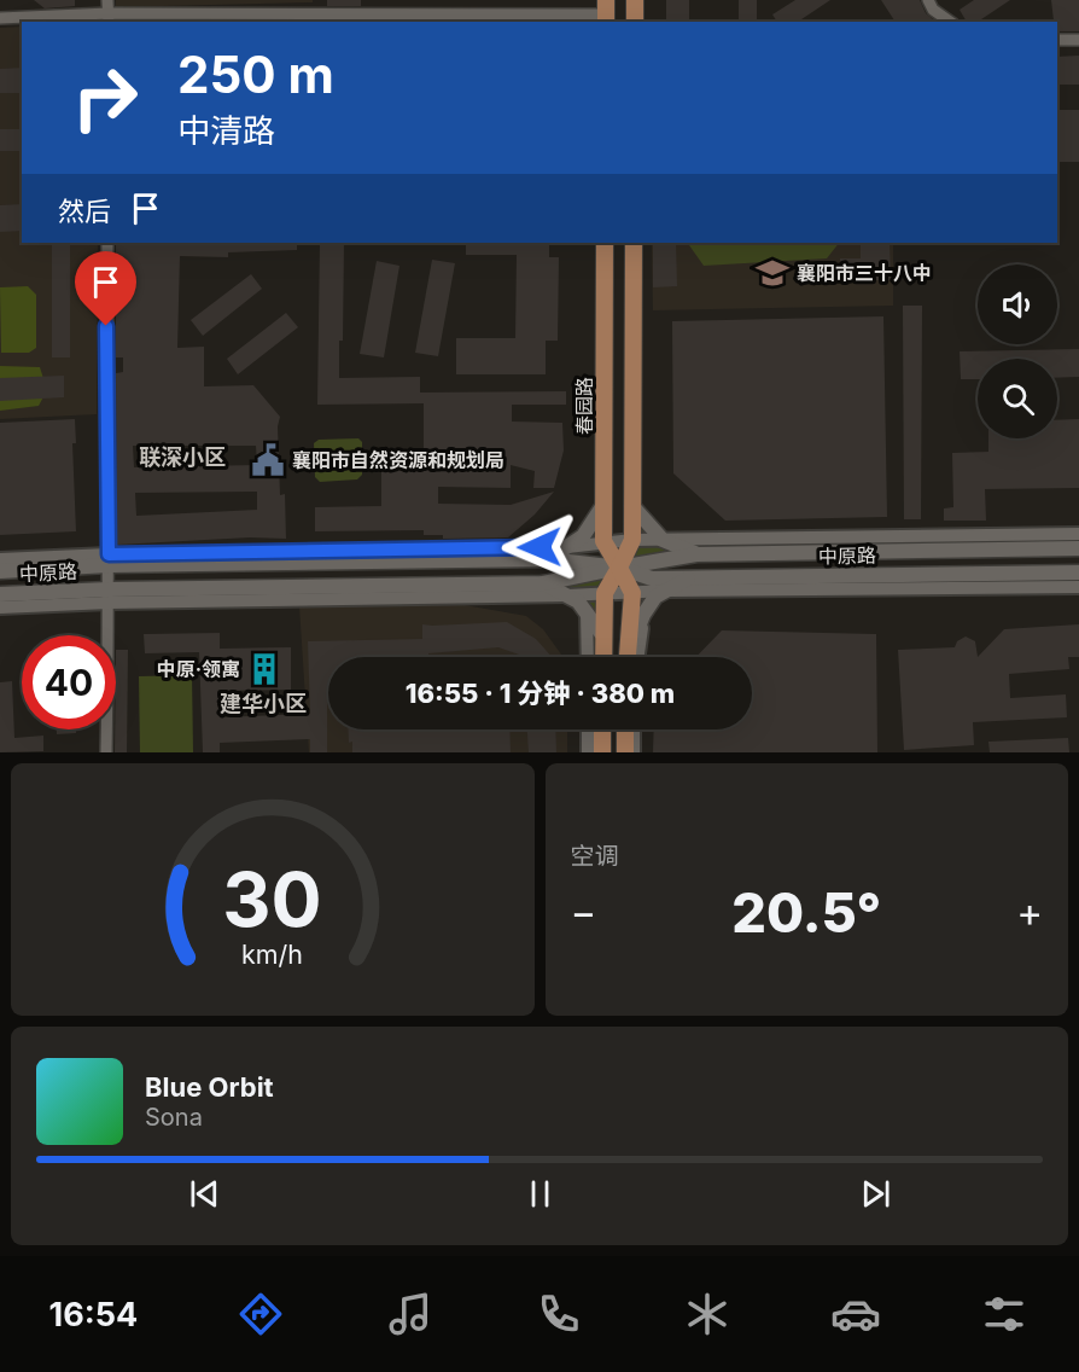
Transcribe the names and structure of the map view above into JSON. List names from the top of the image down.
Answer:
{
  "streets": {
    "main road": ["春园路", "中原路"]
  },
  "districts": ["联深小区", "建华小区"],
  "places": {
    "school or university": ["襄阳市三十八中"],
    "public building": ["襄阳市自然资源和规划局"],
    "building": ["中原·领寓"]
  },
  "page": {
    "turn": ["250 m", "中清路"],
    "then": "然后",
    "limit": "40",
    "trip": "16:55 · 1 分钟 · 380 m",
    "tile": "空调",
    "heat": ["−", "20.5°", "+"],
    "song": ["Blue Orbit", "Sona"],
    "tabs": "16:54",
    "gauge": ["30", "km/h"]
  }
}
